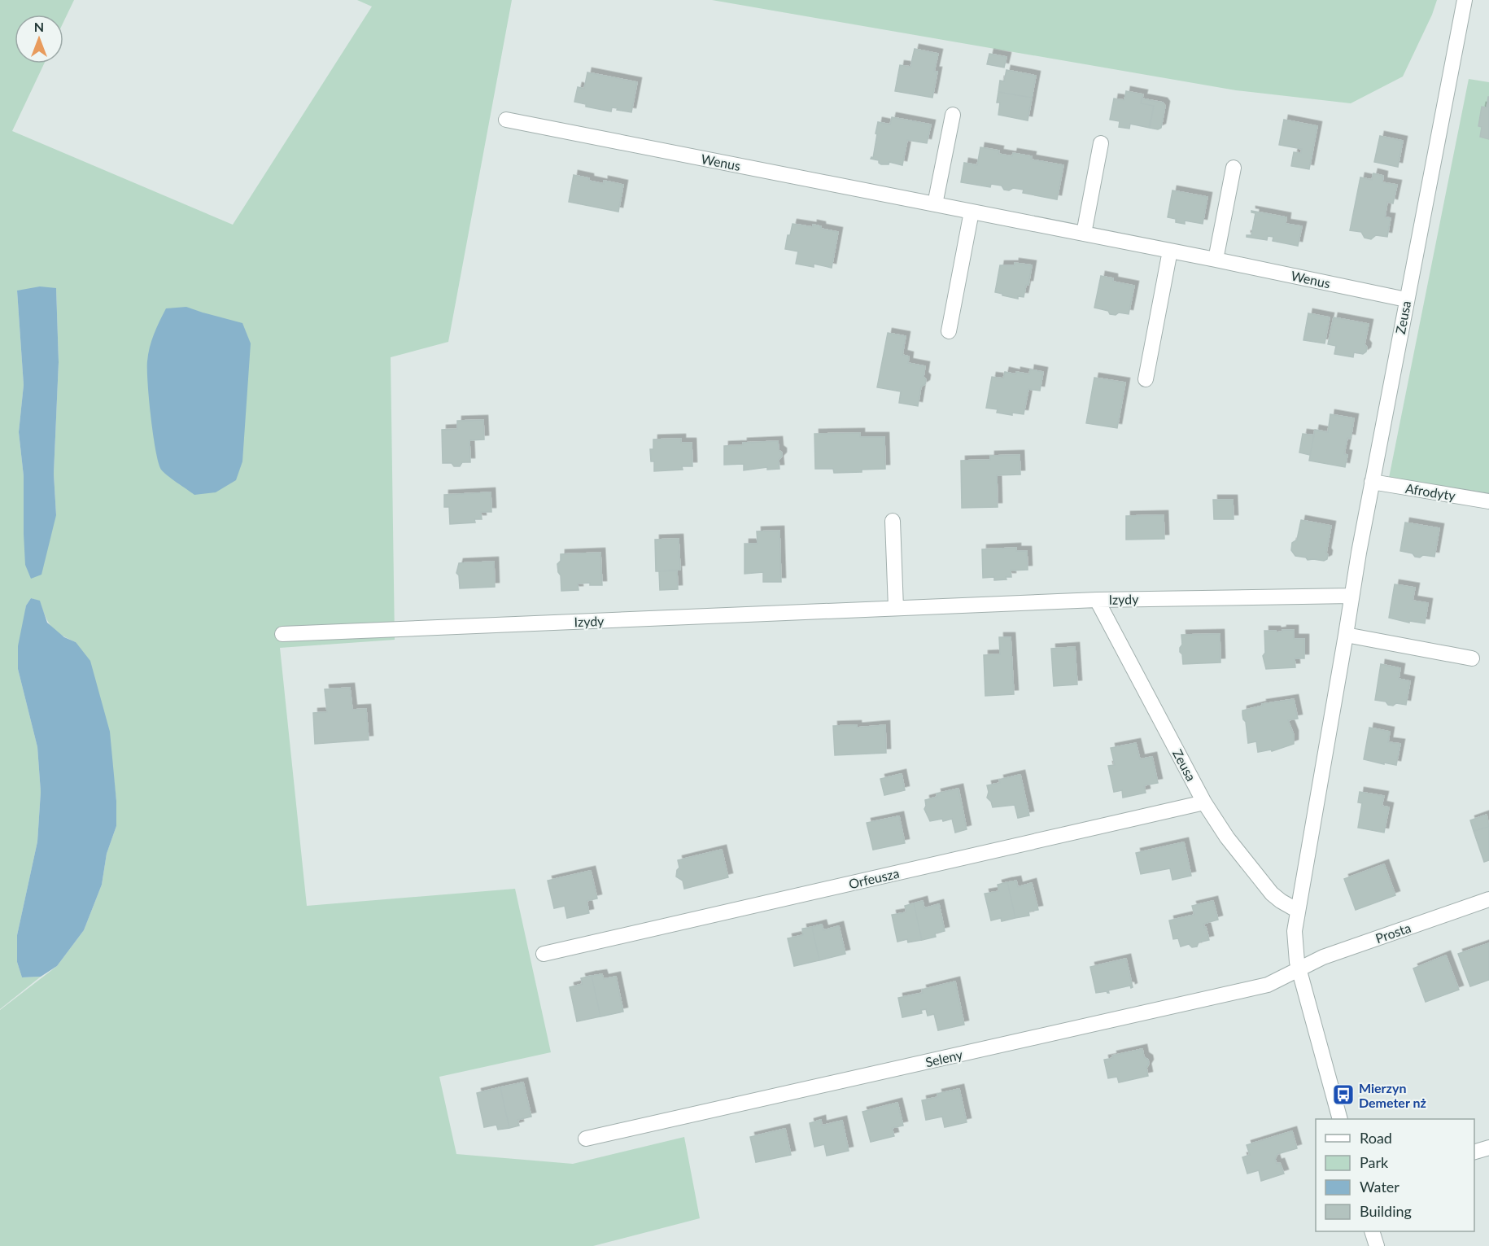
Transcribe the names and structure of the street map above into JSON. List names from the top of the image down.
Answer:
{
  "streets": {
    "street": [
      "Wenus",
      "Zeusa",
      "Afrodyty",
      "Izydy",
      "Orfeusza",
      "Prosta",
      "Seleny"
    ]
  },
  "crossings": [
    ["Wenus", "Zeusa"],
    ["Zeusa", "Afrodyty"],
    ["Zeusa", "Izydy"],
    ["Zeusa", "Orfeusza"],
    ["Zeusa", "Prosta"],
    ["Zeusa", "Seleny"],
    ["Prosta", "Seleny"]
  ],
  "places": {
    "bus stop": ["Mierzyn Demeter nż"]
  },
  "legend": [
    "Road",
    "Park",
    "Water",
    "Building"
  ],
  "north": "top"
}
